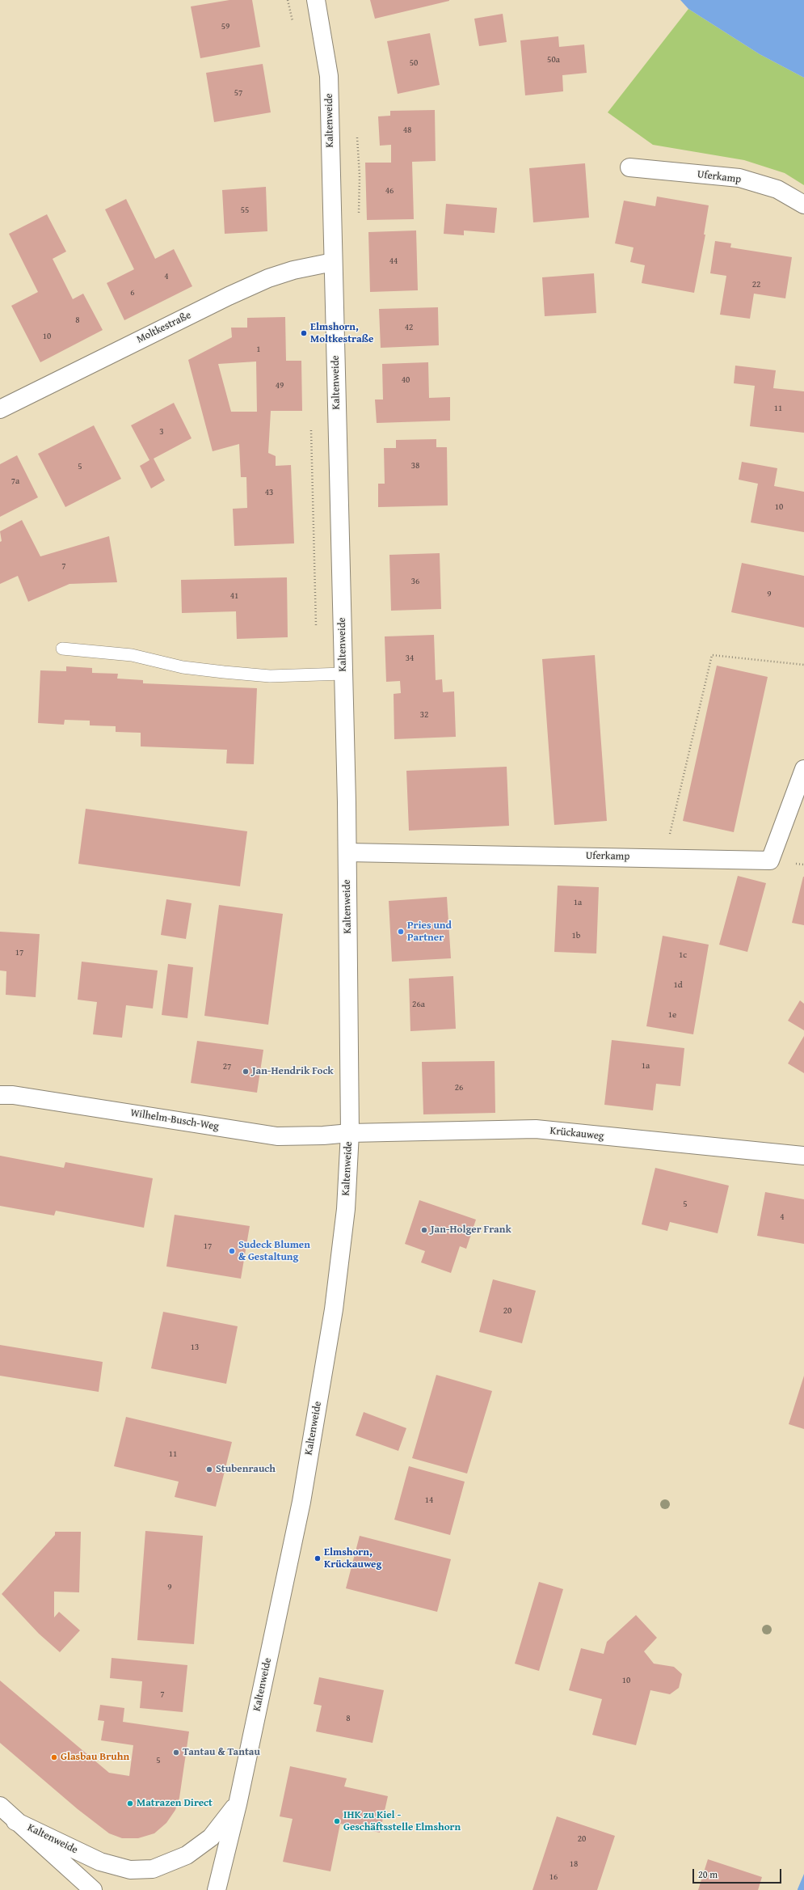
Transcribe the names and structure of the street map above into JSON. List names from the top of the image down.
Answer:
{
  "streets": {
    "main road": [
      "Kaltenweide",
      "Uferkamp",
      "Moltkestraße",
      "Wilhelm-Busch-Weg",
      "Krückauweg"
    ]
  },
  "crossings": [
    ["Kaltenweide", "Uferkamp"],
    ["Kaltenweide", "Moltkestraße"],
    ["Kaltenweide", "Wilhelm-Busch-Weg"],
    ["Kaltenweide", "Krückauweg"],
    ["Wilhelm-Busch-Weg", "Krückauweg"]
  ],
  "places": [
    "Elmshorn, Moltkestraße",
    "Pries und Partner",
    "Jan-Hendrik Fock",
    "Jan-Holger Frank",
    "Sudeck Blumen & Gestaltung",
    "Stubenrauch",
    "Elmshorn, Krückauweg",
    "Tantau & Tantau",
    "Glasbau Bruhn",
    "Matrazen Direct",
    "IHK zu Kiel - Geschäftsstelle Elmshorn"
  ],
  "house_numbers": [
    "59",
    "50a",
    "50",
    "57",
    "48",
    "46",
    "55",
    "44",
    "4",
    "22",
    "6",
    "8",
    "42",
    "10",
    "1",
    "40",
    "49",
    "11",
    "3",
    "38",
    "5",
    "7a",
    "43",
    "10",
    "7",
    "36",
    "9",
    "41",
    "34",
    "32",
    "1a",
    "1b",
    "17",
    "1c",
    "1d",
    "26a",
    "1e",
    "1a",
    "27",
    "26",
    "5",
    "4",
    "17",
    "20",
    "13",
    "11",
    "14",
    "9",
    "10",
    "7",
    "8",
    "5",
    "20",
    "18",
    "16"
  ],
  "scale_bar": "20 m"
}
